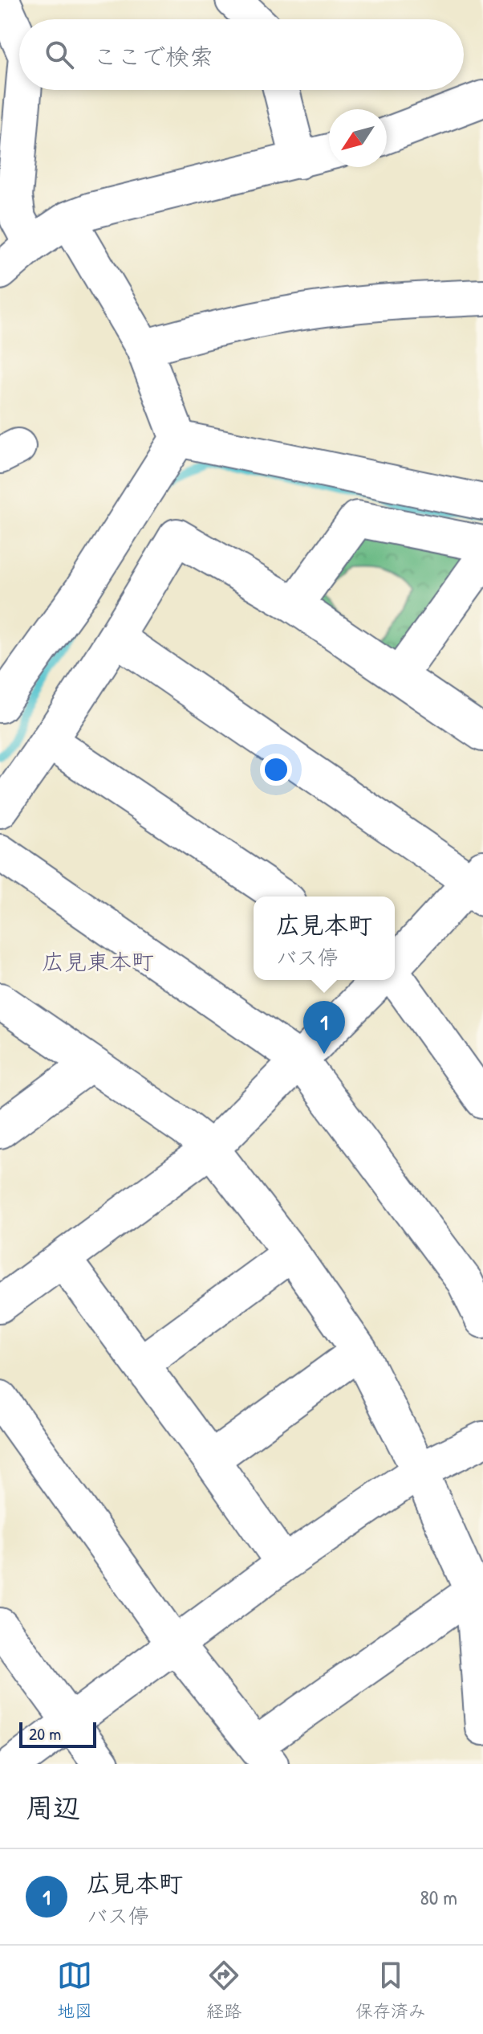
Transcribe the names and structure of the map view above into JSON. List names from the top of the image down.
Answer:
{
  "districts": ["広見東本町"],
  "scale_bar": "20 m",
  "north": "bottom left",
  "page": {
    "search": "ここで検索",
    "popup": ["広見本町", "バス停"],
    "pins": "1",
    "scale": "20 m",
    "heading": "周辺",
    "list": [
      {
        "mark": "1",
        "name": "広見本町",
        "note": "バス停",
        "value": "80 m"
      }
    ],
    "nav": ["地図", "経路", "保存済み"]
  }
}
